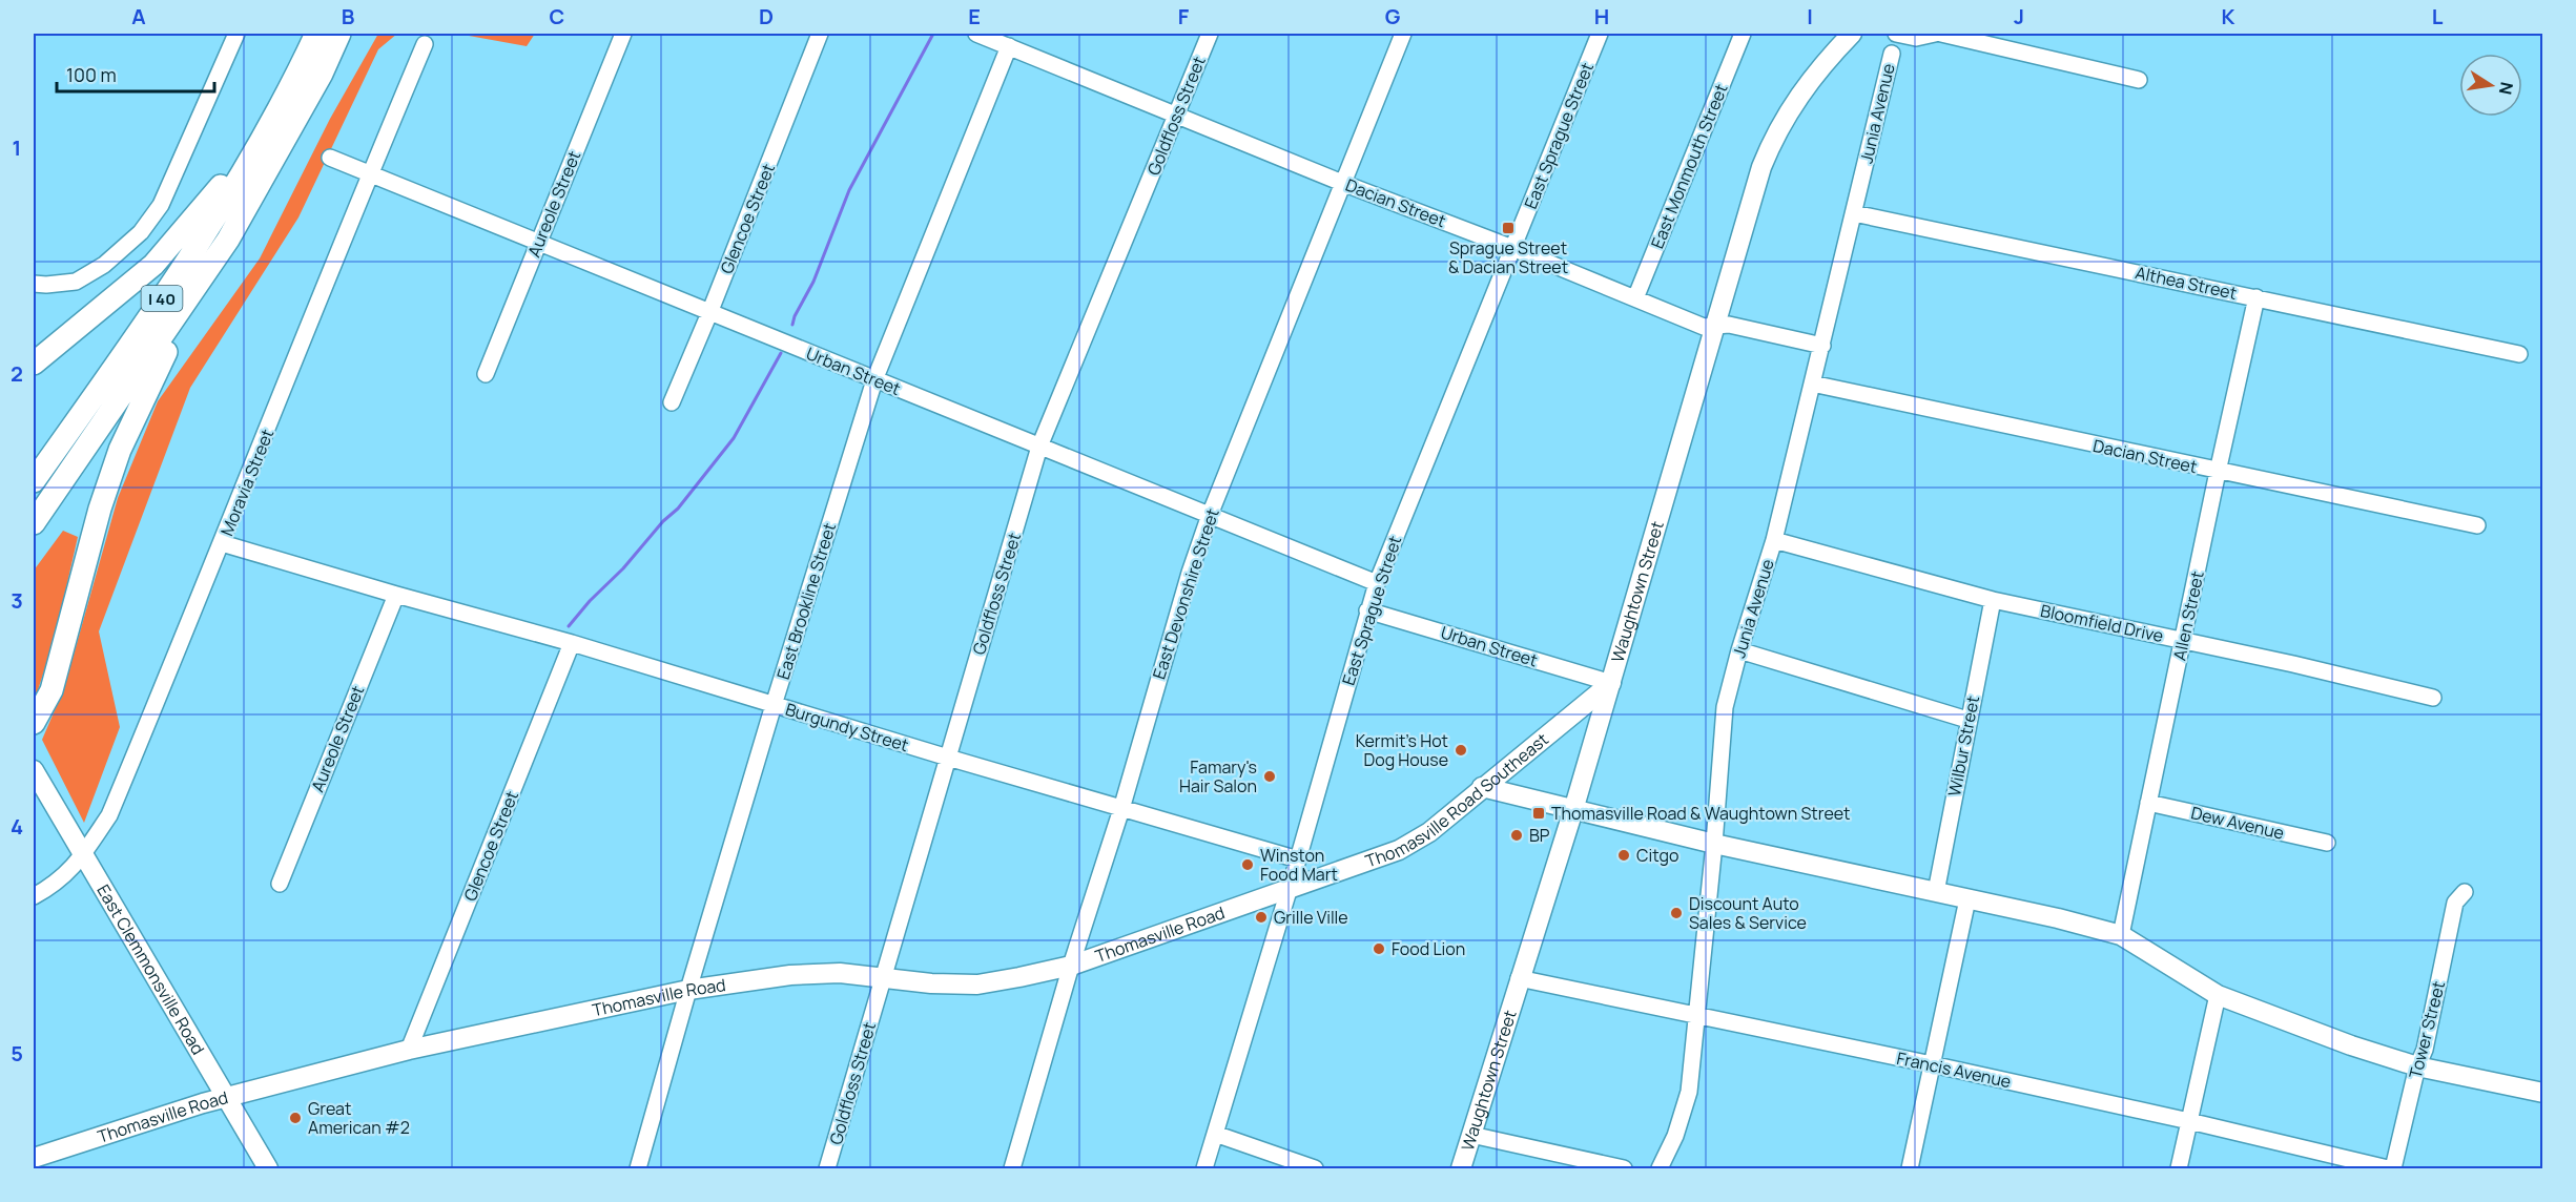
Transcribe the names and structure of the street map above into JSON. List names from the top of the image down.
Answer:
{
  "streets": {
    "highway": ["I 40"],
    "main road": [
      "Waughtown Street",
      "Thomasville Road Southeast",
      "Thomasville Road",
      "East Clemmonsville Road"
    ],
    "street": [
      "Junia Avenue",
      "Goldfloss Street",
      "East Sprague Street",
      "East Monmouth Street",
      "Dacian Street",
      "Aureole Street",
      "Glencoe Street",
      "Althea Street",
      "Urban Street",
      "Moravia Street",
      "East Devonshire Street",
      "East Brookline Street",
      "Allen Street",
      "Bloomfield Drive",
      "Burgundy Street",
      "Wilbur Street",
      "Dew Avenue",
      "Tower Street",
      "Francis Avenue"
    ]
  },
  "crossings": [
    ["Junia Avenue", "Dacian Street"],
    ["Junia Avenue", "Althea Street"],
    ["Junia Avenue", "Bloomfield Drive"],
    ["Junia Avenue", "Francis Avenue"],
    ["Goldfloss Street", "Dacian Street"],
    ["Goldfloss Street", "Urban Street"],
    ["Goldfloss Street", "Burgundy Street"],
    ["Goldfloss Street", "Thomasville Road"],
    ["East Sprague Street", "Dacian Street"],
    ["East Sprague Street", "Urban Street"],
    ["East Sprague Street", "Burgundy Street"],
    ["East Sprague Street", "Thomasville Road Southeast"],
    ["East Sprague Street", "Thomasville Road"],
    ["East Monmouth Street", "Dacian Street"],
    ["Dacian Street", "Waughtown Street"],
    ["Dacian Street", "East Devonshire Street"],
    ["Dacian Street", "East Brookline Street"],
    ["Dacian Street", "Allen Street"],
    ["Aureole Street", "Urban Street"],
    ["Aureole Street", "Burgundy Street"],
    ["Glencoe Street", "Urban Street"],
    ["Glencoe Street", "Burgundy Street"],
    ["Glencoe Street", "Thomasville Road"],
    ["Althea Street", "Allen Street"],
    ["Urban Street", "Moravia Street"],
    ["Urban Street", "Waughtown Street"],
    ["Urban Street", "East Devonshire Street"],
    ["Urban Street", "East Brookline Street"],
    ["Urban Street", "Thomasville Road Southeast"],
    ["Moravia Street", "Burgundy Street"],
    ["Moravia Street", "East Clemmonsville Road"],
    ["Waughtown Street", "Thomasville Road Southeast"],
    ["Waughtown Street", "Francis Avenue"],
    ["East Devonshire Street", "Burgundy Street"],
    ["East Devonshire Street", "Thomasville Road"],
    ["East Brookline Street", "Burgundy Street"],
    ["East Brookline Street", "Thomasville Road"],
    ["Allen Street", "Bloomfield Drive"],
    ["Allen Street", "Dew Avenue"],
    ["Bloomfield Drive", "Wilbur Street"],
    ["Thomasville Road Southeast", "Thomasville Road"],
    ["Thomasville Road", "East Clemmonsville Road"]
  ],
  "places": {
    "transit": ["Sprague Street & Dacian Street", "Thomasville Road & Waughtown Street"],
    "other": [
      "Kermit's Hot Dog House",
      "Famary's Hair Salon",
      "BP",
      "Citgo",
      "Winston Food Mart",
      "Discount Auto Sales & Service",
      "Grille Ville",
      "Food Lion",
      "Great American #2"
    ]
  },
  "scale_bar": "100 m",
  "north": "right",
  "grid": {
    "columns": [
      "A",
      "B",
      "C",
      "D",
      "E",
      "F",
      "G",
      "H",
      "I",
      "J",
      "K",
      "L"
    ],
    "rows": [
      "1",
      "2",
      "3",
      "4",
      "5"
    ]
  }
}
